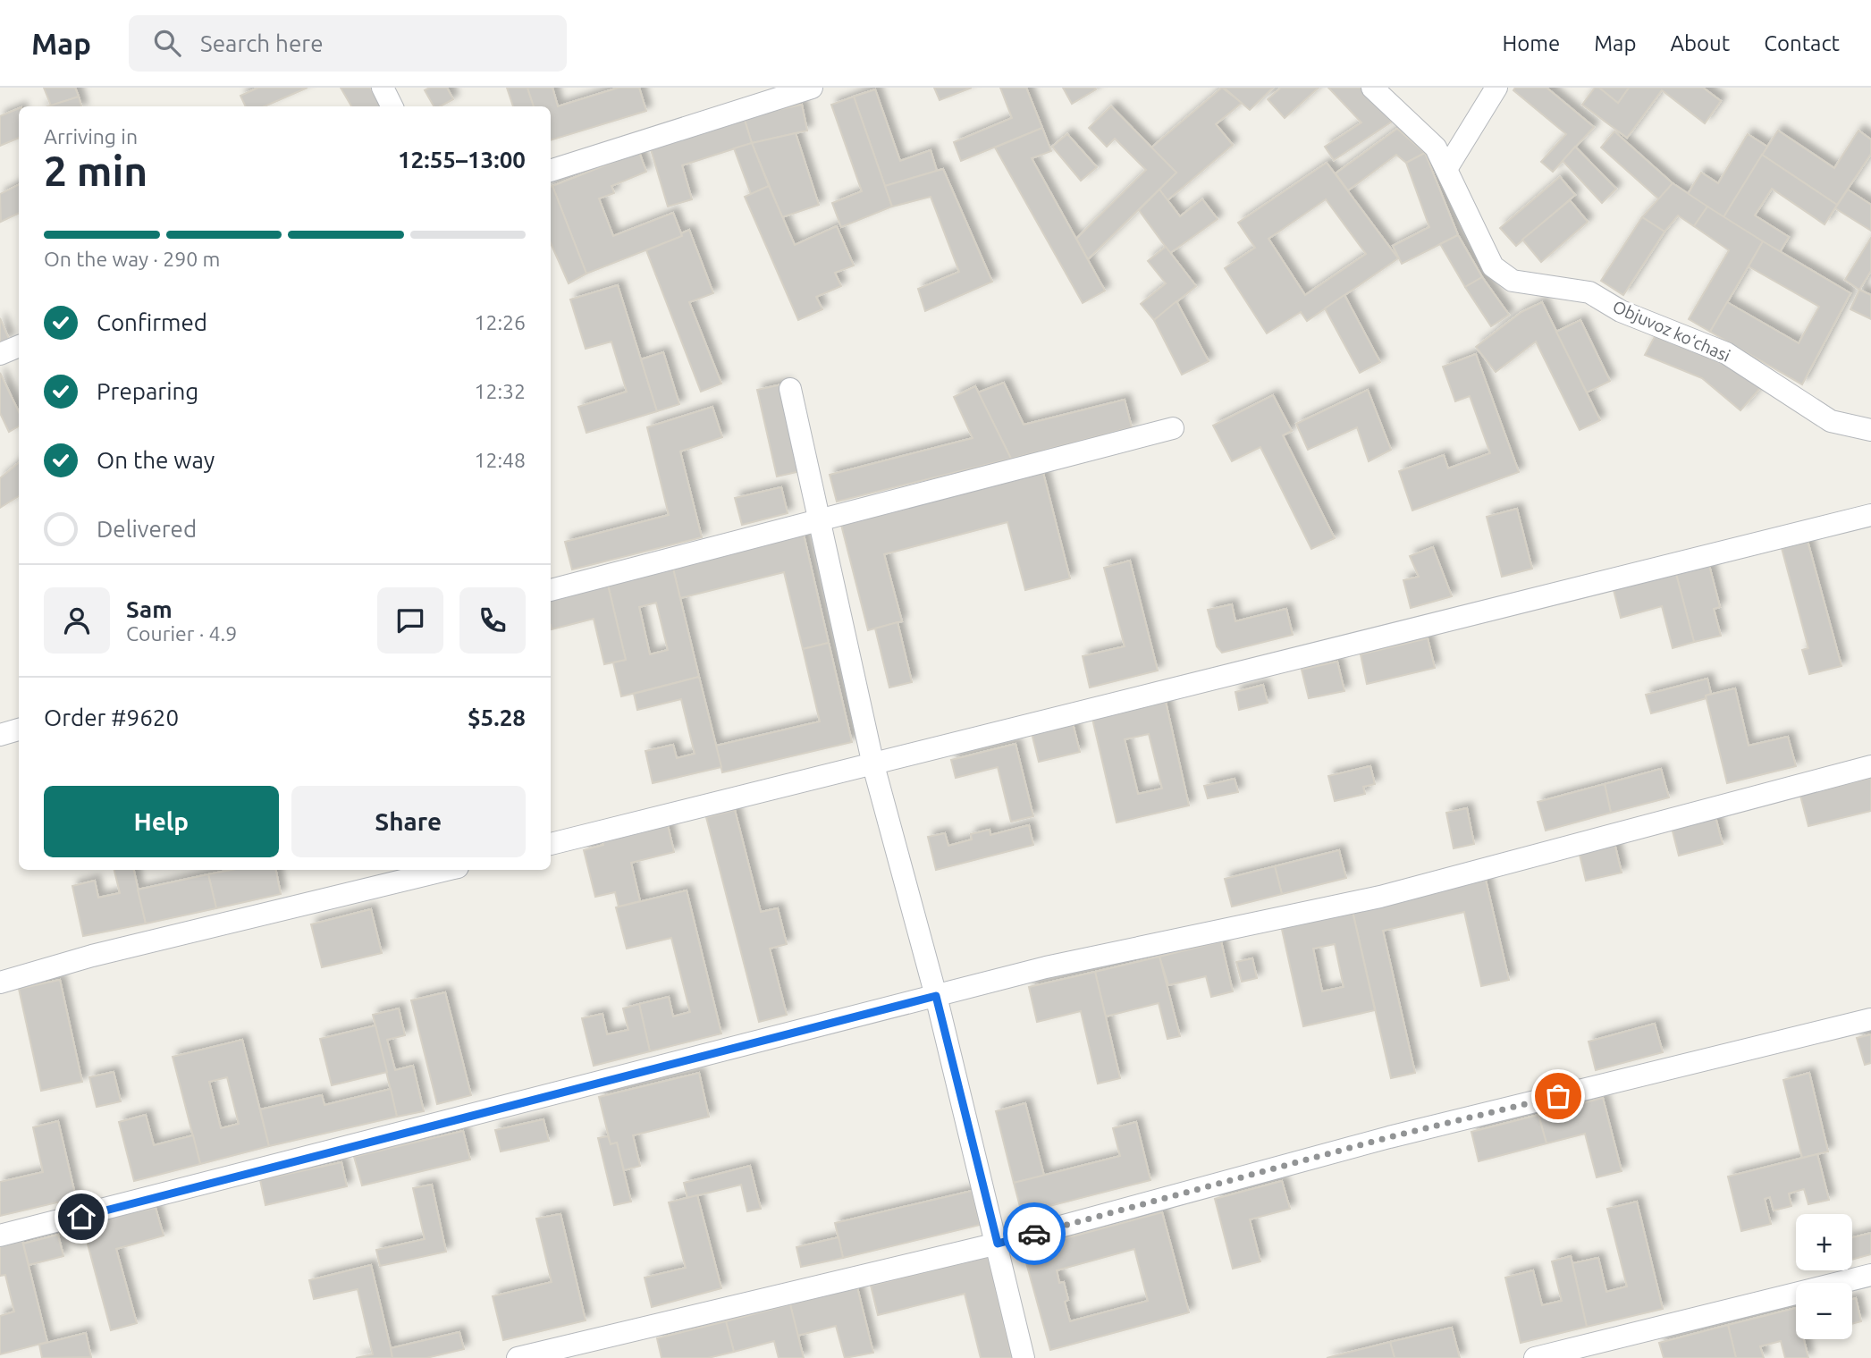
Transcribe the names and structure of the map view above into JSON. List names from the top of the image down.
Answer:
{
  "streets": {
    "street": ["Objuvoz koʻchasi"]
  },
  "page": {
    "header": "Map",
    "search": "Search here",
    "nav": [
      "Home",
      "Map",
      "About",
      "Contact"
    ],
    "heading": ["2 min", "Arriving in", "12:55–13:00"],
    "panel": [
      "Sam",
      "Courier · 4.9",
      "Order #9620",
      "$5.28"
    ],
    "bar": "On the way · 290 m",
    "list": [
      ["Confirmed", "12:26"],
      ["Preparing", "12:32"],
      ["On the way", "12:48"],
      "Delivered"
    ],
    "buttons": ["Help", "Share"],
    "map_buttons": ["+", "−"]
  }
}
